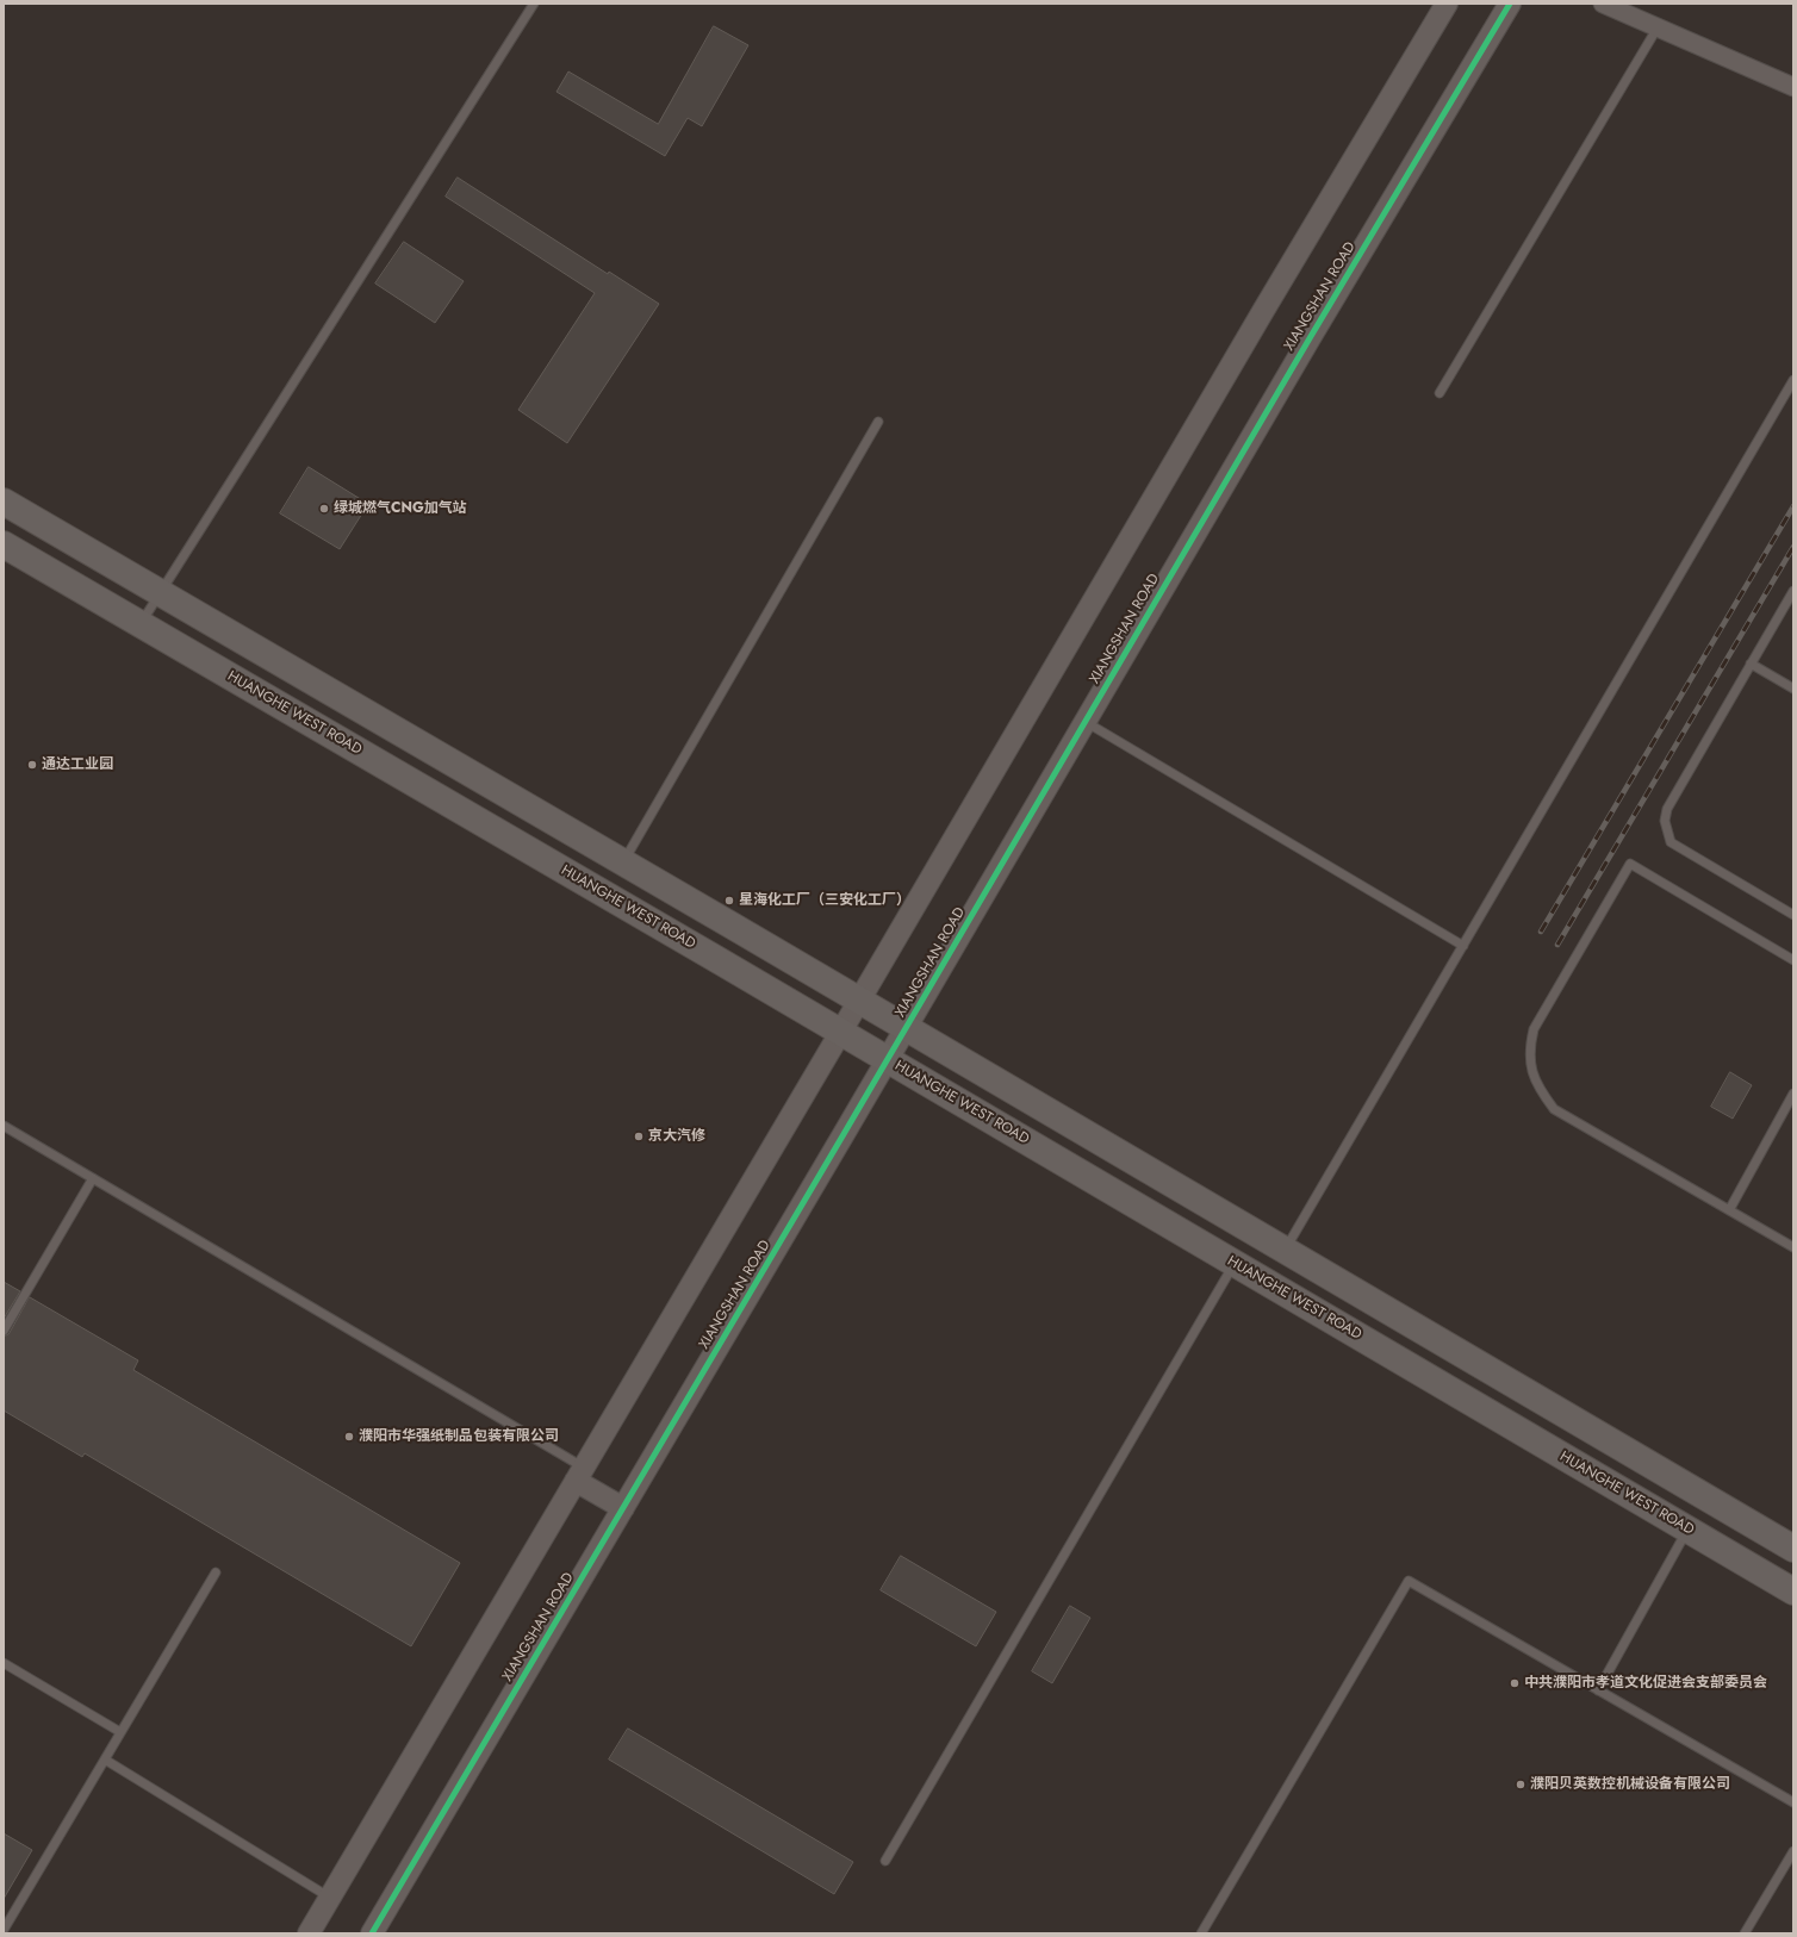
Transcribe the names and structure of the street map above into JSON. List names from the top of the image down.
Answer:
{
  "streets": {
    "main road": ["HUANGHE WEST ROAD"],
    "street": ["XIANGSHAN ROAD"]
  },
  "crossings": [
    ["XIANGSHAN ROAD", "HUANGHE WEST ROAD"]
  ],
  "places": [
    "绿城燃气CNG加气站",
    "通达工业园",
    "星海化工厂（三安化工厂）",
    "京大汽修",
    "濮阳市华强纸制品包装有限公司",
    "中共濮阳市孝道文化促进会支部委员会",
    "濮阳贝英数控机械设备有限公司"
  ]
}
